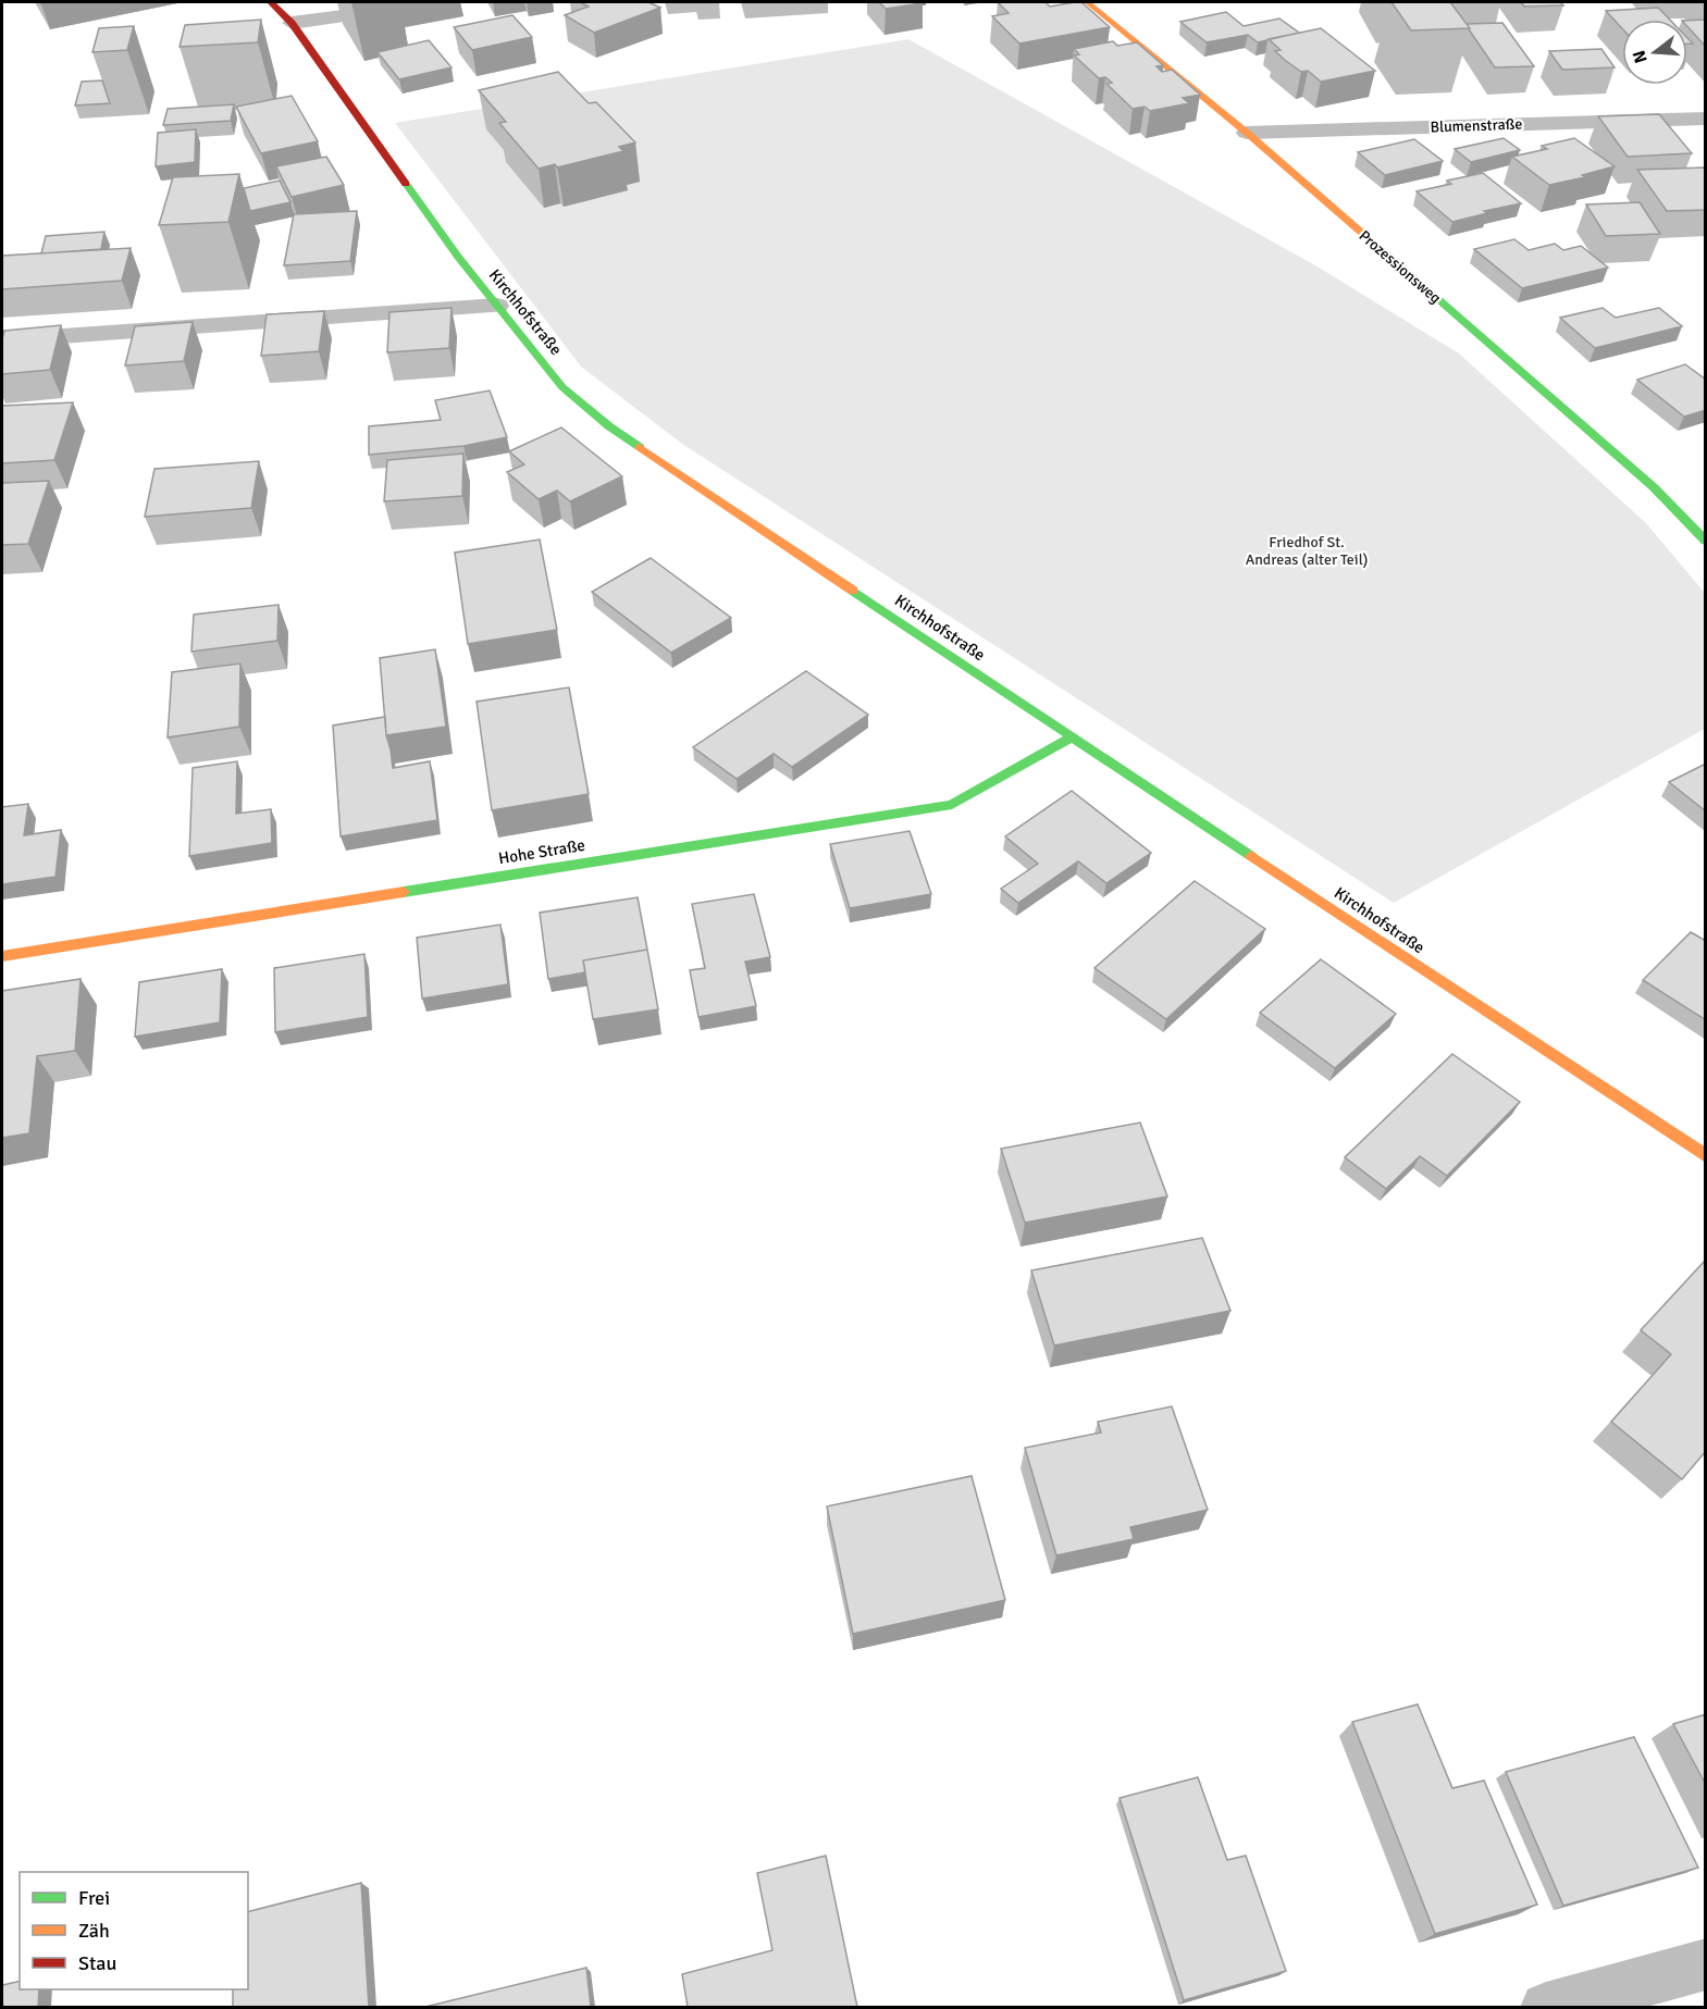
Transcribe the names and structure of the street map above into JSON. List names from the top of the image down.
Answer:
{
  "streets": {
    "street": [
      "Blumenstraße",
      "Prozessionsweg",
      "Kirchhofstraße",
      "Hohe Straße"
    ]
  },
  "crossings": [
    ["Blumenstraße", "Prozessionsweg"],
    ["Kirchhofstraße", "Hohe Straße"]
  ],
  "parks": ["Friedhof St. Andreas (alter Teil)"],
  "legend": ["Frei", "Zäh", "Stau"],
  "north": "left"
}
